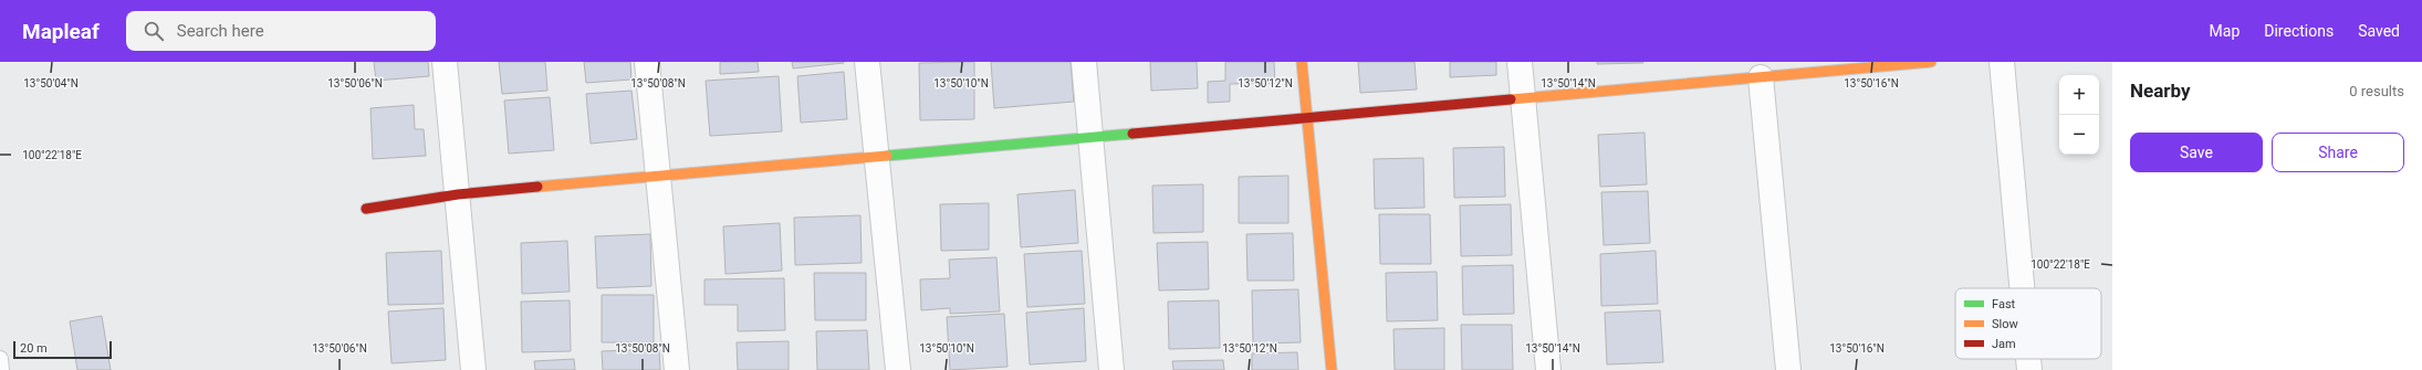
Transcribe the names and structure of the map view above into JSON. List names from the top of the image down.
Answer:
{
  "legend": ["Fast", "Slow", "Jam"],
  "scale_bar": "20 m",
  "page": {
    "header": "Mapleaf",
    "search": "Search here",
    "nav": ["Map", "Directions", "Saved"],
    "heading": ["Nearby", "0 results"],
    "map_buttons": ["+", "−"],
    "buttons": ["Save", "Share"],
    "scale": "20 m"
  },
  "coordinates": [
    "13°50'04\"N",
    "13°50'06\"N",
    "13°50'08\"N",
    "13°50'10\"N",
    "13°50'12\"N",
    "13°50'14\"N",
    "13°50'16\"N",
    "100°22'18\"E"
  ]
}
